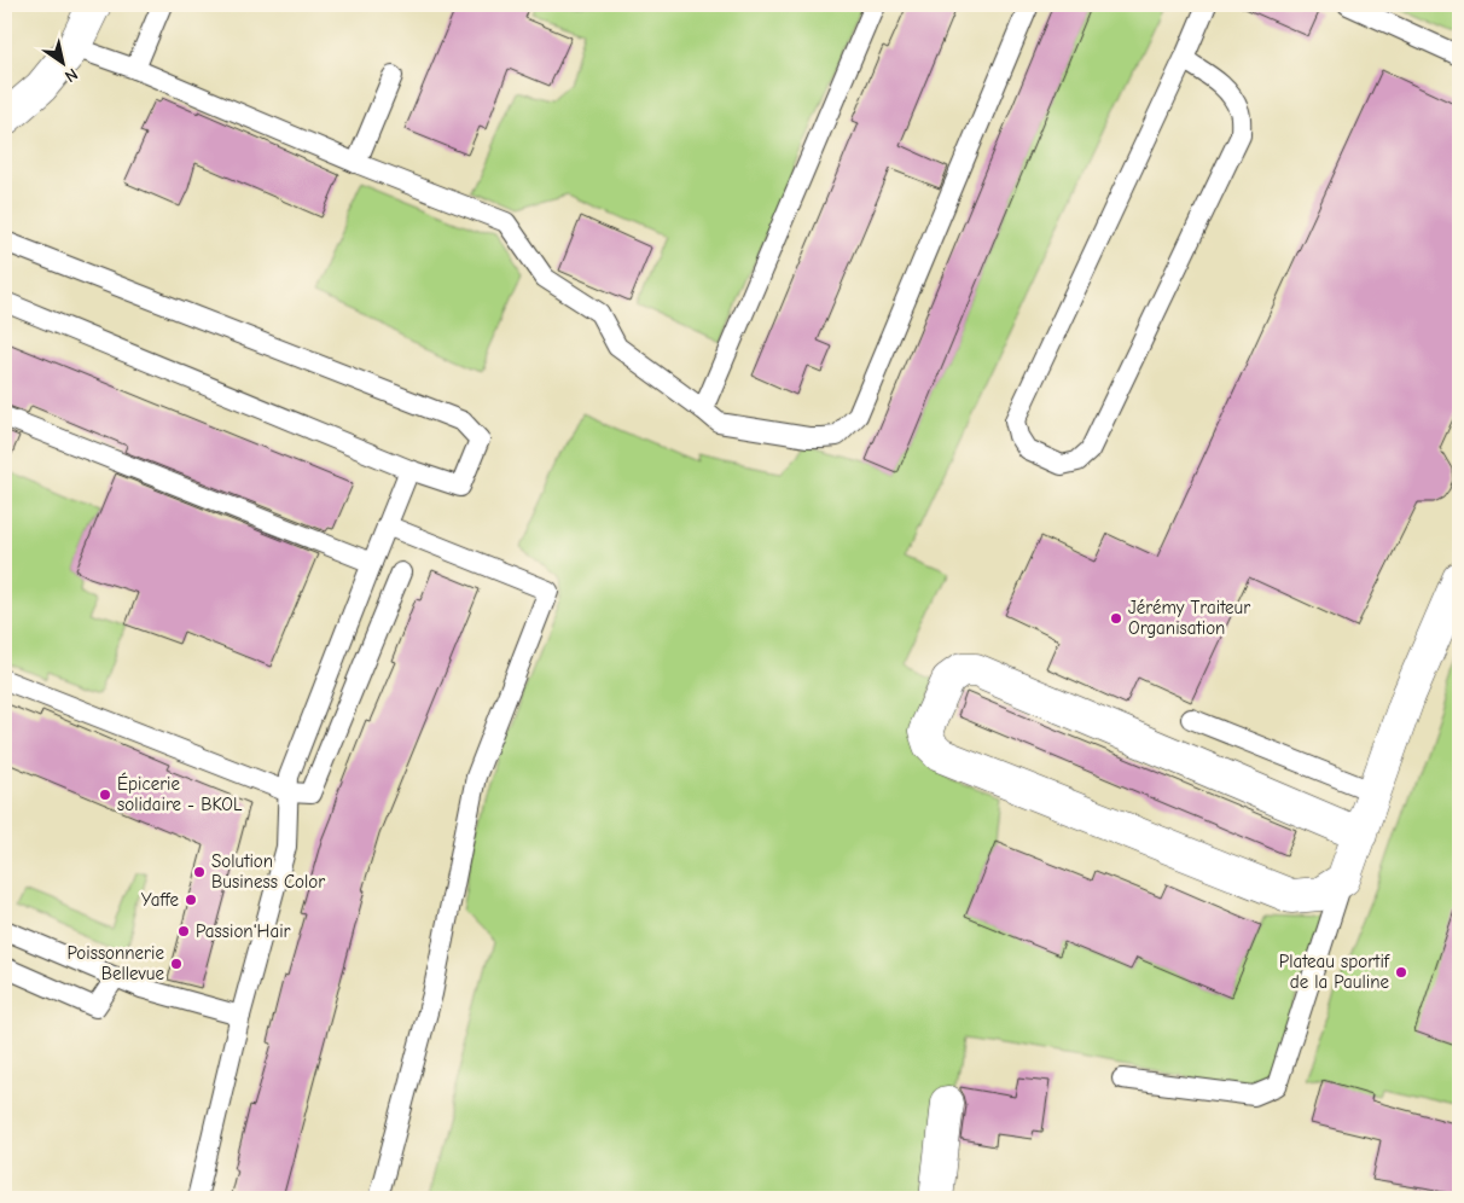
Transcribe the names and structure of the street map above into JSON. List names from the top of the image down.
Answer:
{
  "places": [
    "Jérémy Traiteur Organisation",
    "Épicerie solidaire - BKOL",
    "Solution Business Color",
    "Yaffe",
    "Passion'Hair",
    "Poissonnerie Bellevue",
    "Plateau sportif de la Pauline"
  ],
  "north": "bottom right"
}
